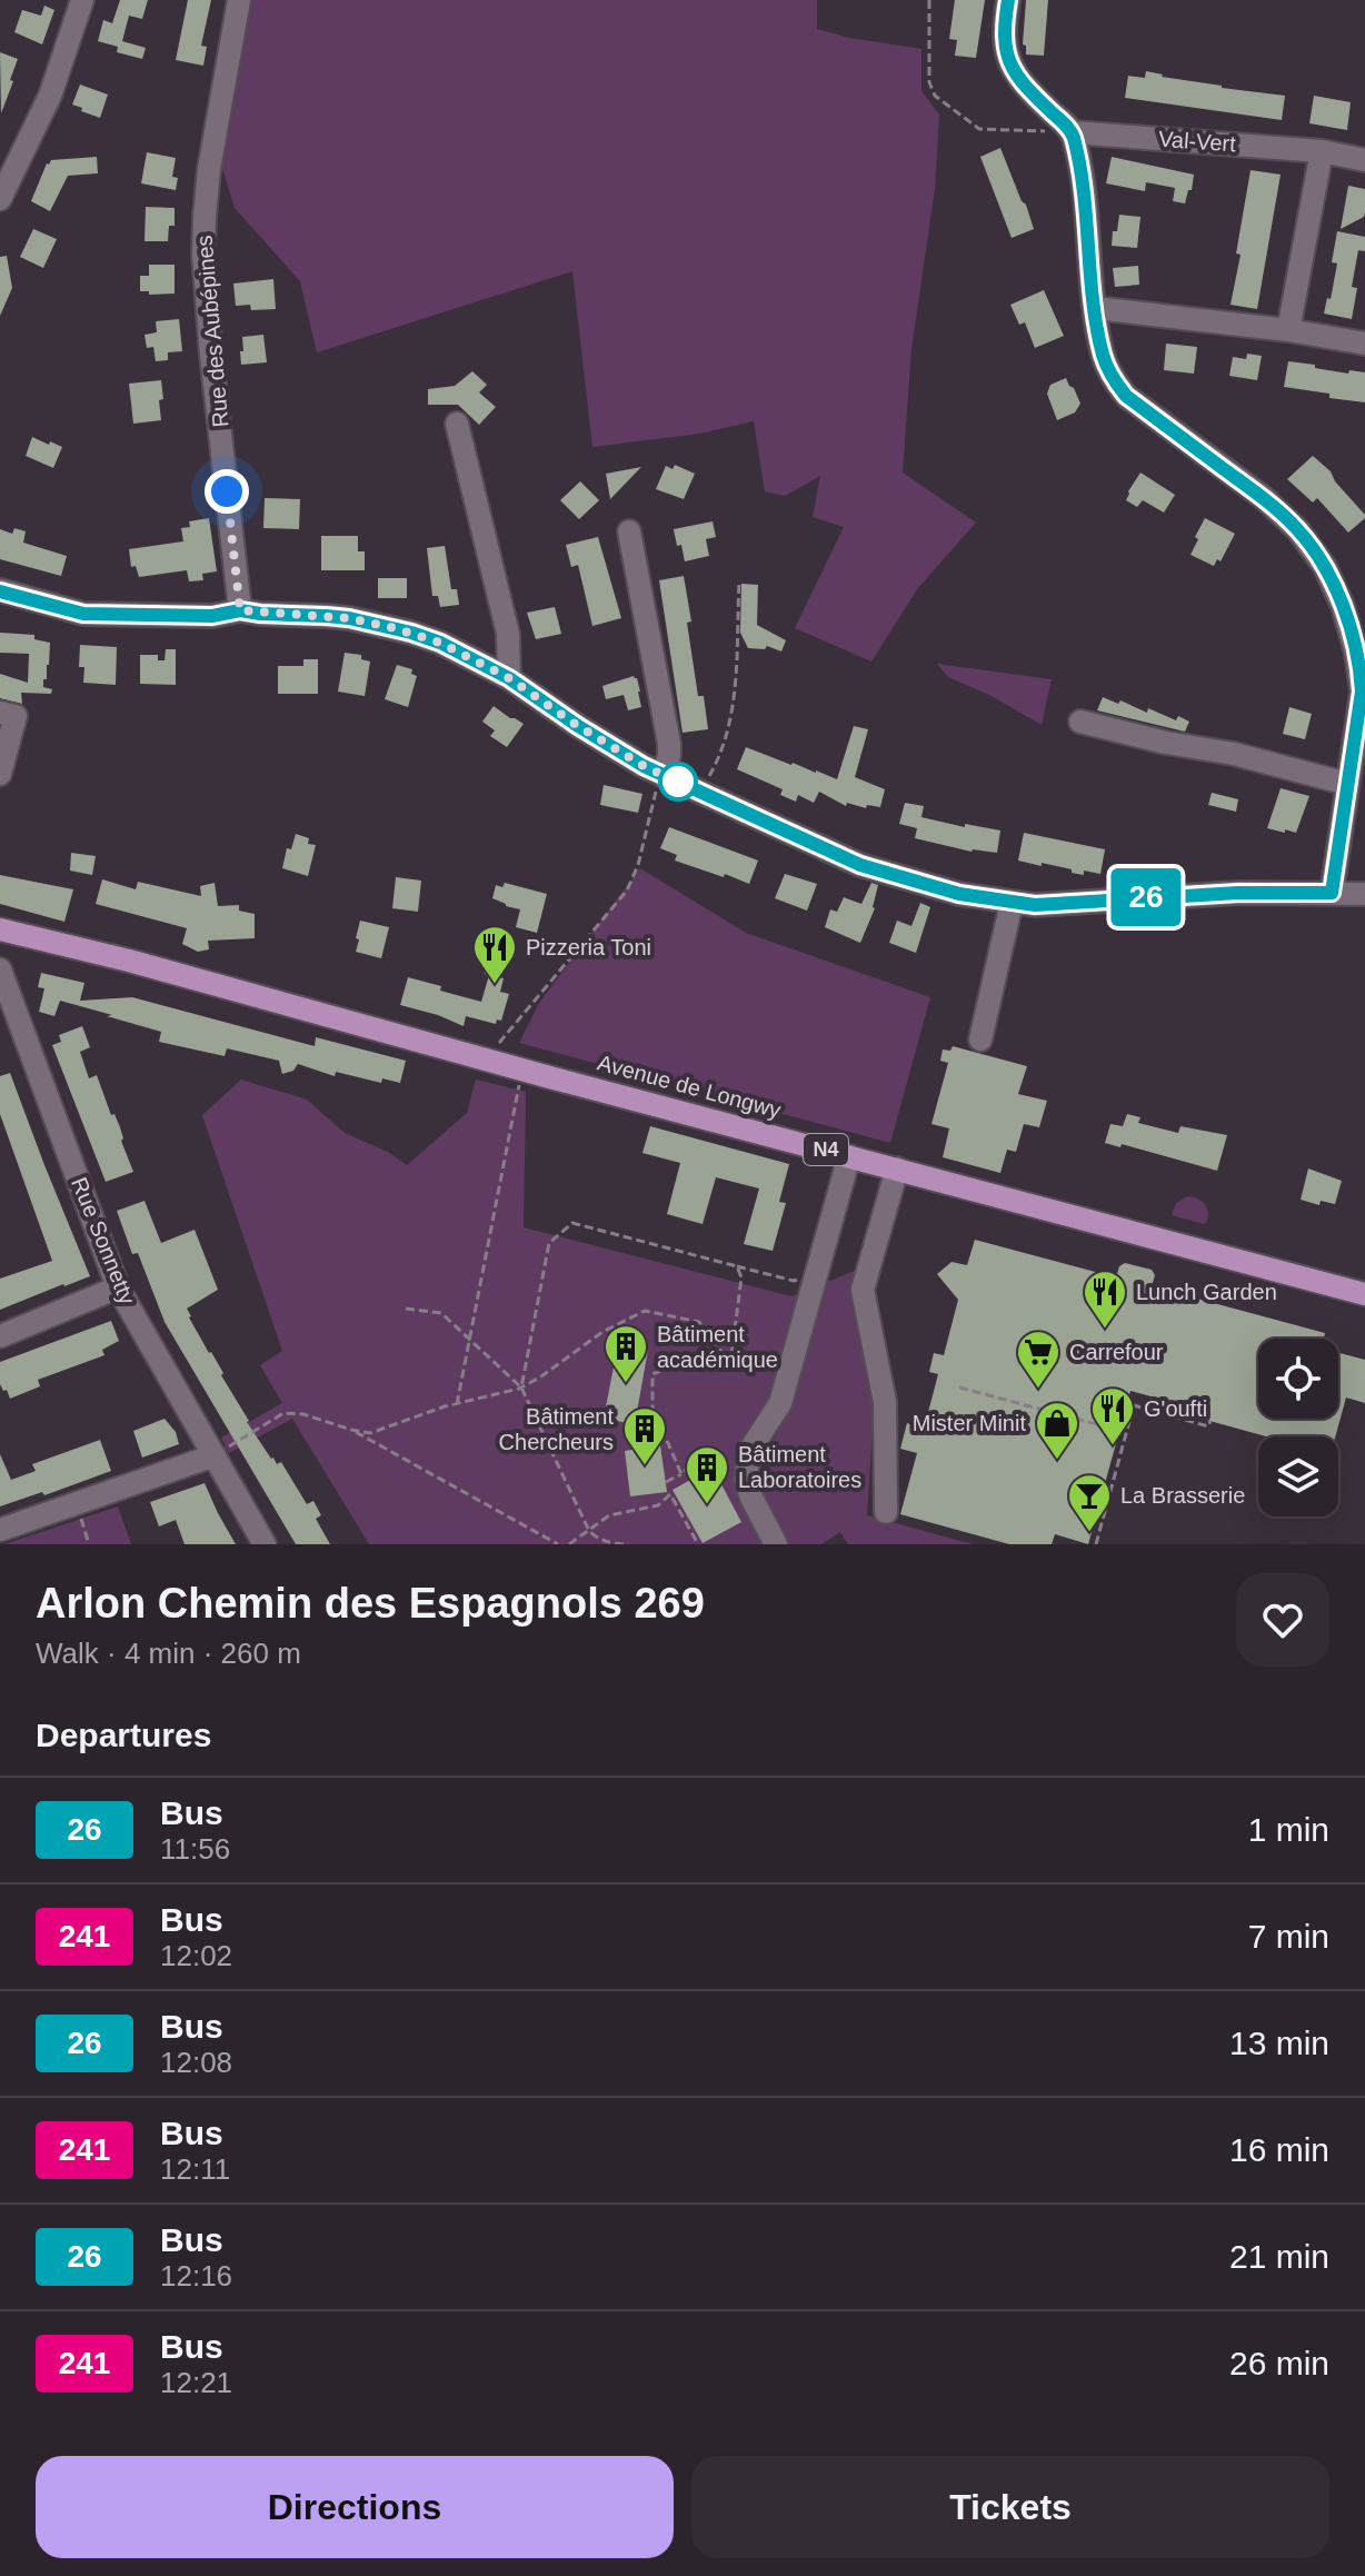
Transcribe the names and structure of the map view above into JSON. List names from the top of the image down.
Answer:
{
  "streets": {
    "main road": ["Avenue de Longwy", "N4"],
    "street": ["Val-Vert", "Rue des Aubépines", "Rue Sonnetty"]
  },
  "places": {
    "restaurant": ["Pizzeria Toni", "Lunch Garden", "G'oufti"],
    "building": ["Bâtiment académique", "Bâtiment Chercheurs", "Bâtiment Laboratoires"],
    "supermarket": ["Carrefour"],
    "shop": ["Mister Minit"],
    "bar": ["La Brasserie"]
  },
  "lines": ["bus line 26"],
  "page": {
    "on_map": "26",
    "heading": [
      ["Arlon Chemin des Espagnols 269", "Walk · 4 min · 260 m"],
      "Departures"
    ],
    "list": [
      {
        "mark": "26",
        "name": "Bus",
        "note": "11:56",
        "value": "1 min"
      },
      {
        "mark": "241",
        "name": "Bus",
        "note": "12:02",
        "value": "7 min"
      },
      {
        "mark": "26",
        "name": "Bus",
        "note": "12:08",
        "value": "13 min"
      },
      {
        "mark": "241",
        "name": "Bus",
        "note": "12:11",
        "value": "16 min"
      },
      {
        "mark": "26",
        "name": "Bus",
        "note": "12:16",
        "value": "21 min"
      },
      {
        "mark": "241",
        "name": "Bus",
        "note": "12:21",
        "value": "26 min"
      }
    ],
    "buttons": ["Directions", "Tickets"]
  }
}
